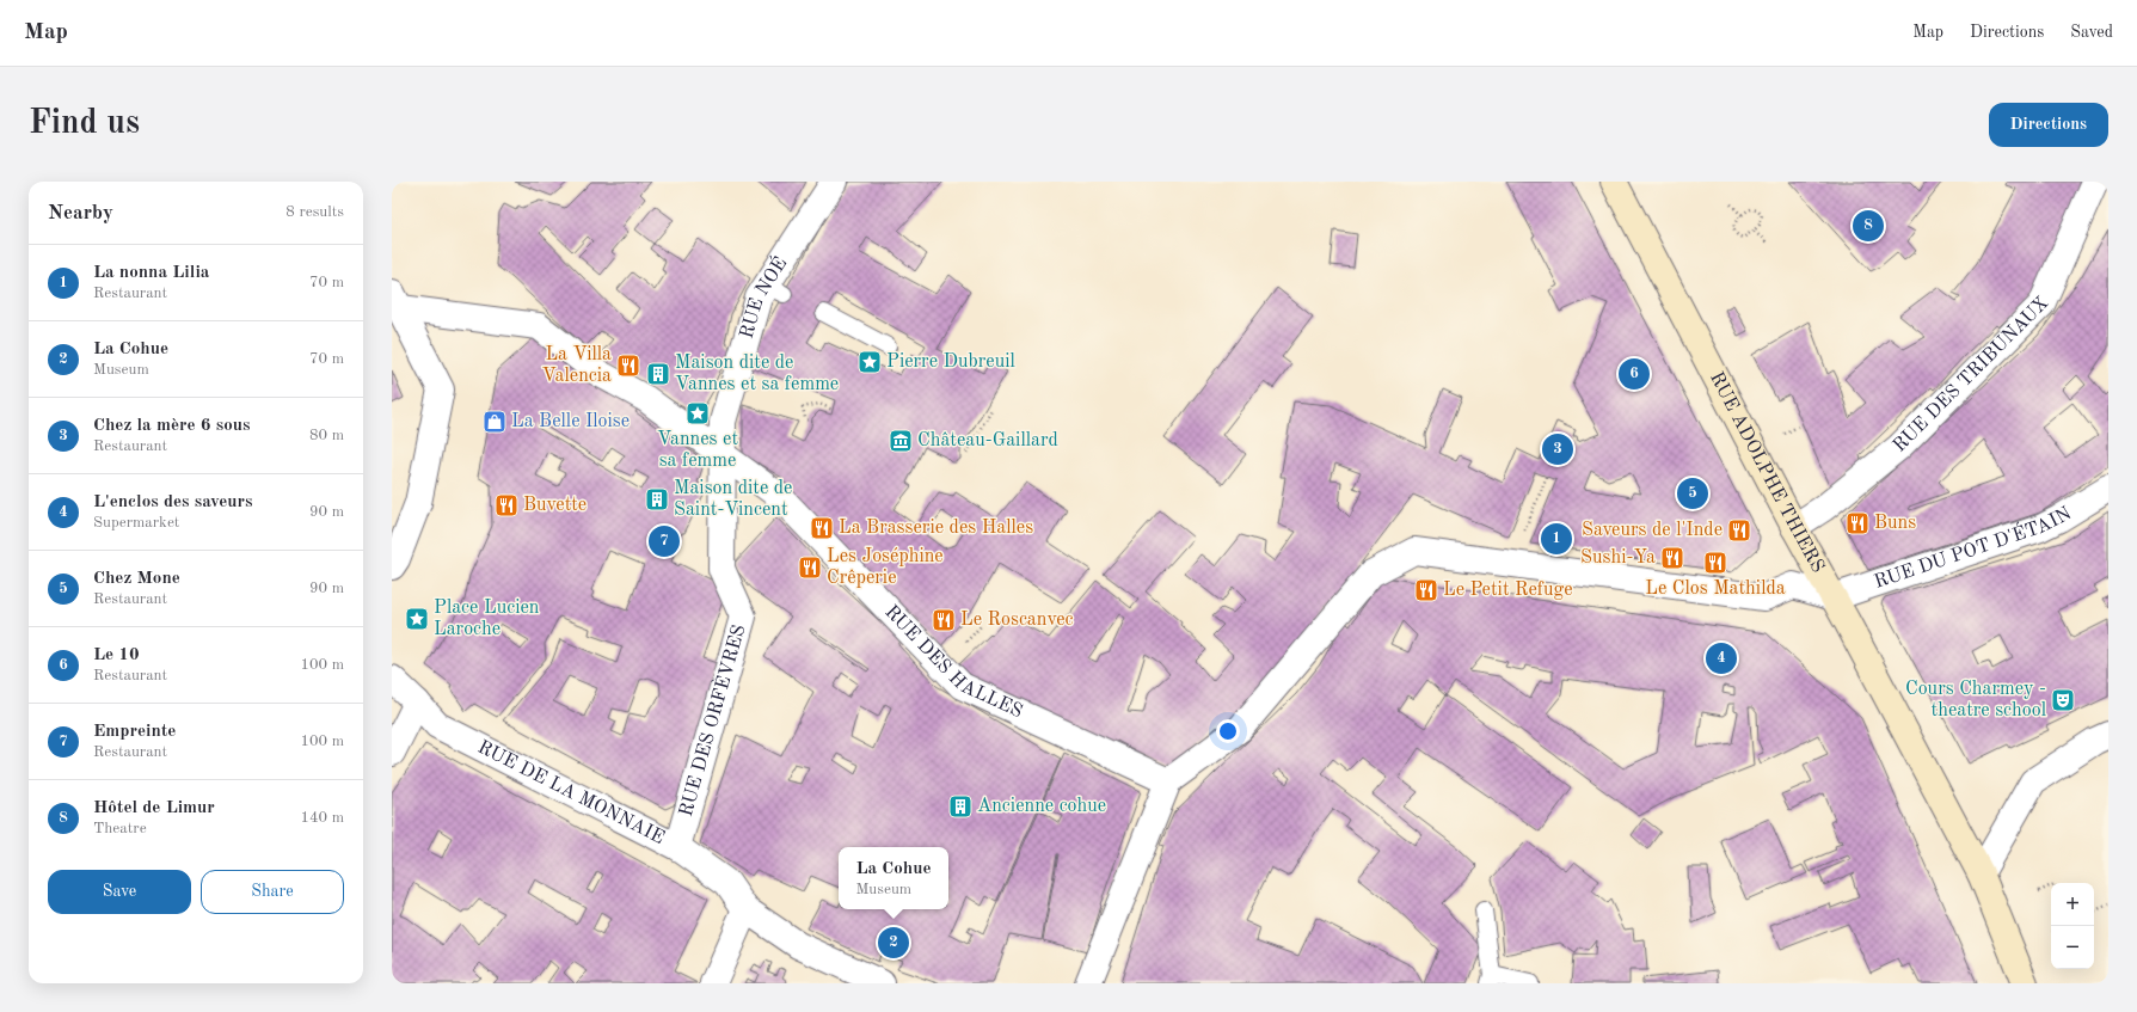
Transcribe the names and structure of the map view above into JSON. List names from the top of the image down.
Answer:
{
  "streets": {
    "main road": ["RUE ADOLPHE THIERS"],
    "street": [
      "RUE NOÉ",
      "RUE DES TRIBUNAUX",
      "RUE DU POT D'ÉTAIN",
      "RUE DES HALLES",
      "RUE DES ORFÈVRES",
      "RUE DE LA MONNAIE"
    ]
  },
  "crossings": [
    ["RUE NOÉ", "RUE DES HALLES"],
    ["RUE NOÉ", "RUE DES ORFÈVRES"],
    ["RUE DES TRIBUNAUX", "RUE ADOLPHE THIERS"],
    ["RUE ADOLPHE THIERS", "RUE DU POT D'ÉTAIN"],
    ["RUE DES ORFÈVRES", "RUE DE LA MONNAIE"]
  ],
  "places": {
    "place": ["Pierre Dubreuil", "Vannes et sa femme", "Place Lucien Laroche"],
    "restaurant": [
      "La Villa Valencia",
      "Buvette",
      "Buns",
      "La Brasserie des Halles",
      "Saveurs de l'Inde",
      "Sushi-Ya",
      "Le Clos Mathilda",
      "Les Joséphine Crêperie",
      "Le Petit Refuge",
      "Le Roscanvec"
    ],
    "building": ["Maison dite de Vannes et sa femme", "Maison dite de Saint-Vincent", "Ancienne cohue"],
    "shop": ["La Belle Iloise"],
    "museum": ["Château-Gaillard"],
    "theatre": ["Cours Charmey - theatre school"]
  },
  "page": {
    "header": "Map",
    "nav": ["Map", "Directions", "Saved"],
    "buttons": [
      "Directions",
      ["Save", "Share"]
    ],
    "title": "Find us",
    "heading": ["Nearby", "8 results"],
    "pins": [
      "8",
      "6",
      "3",
      "5",
      "1",
      "7",
      "4",
      "2"
    ],
    "list": [
      {
        "mark": "1",
        "name": "La nonna Lilia",
        "note": "Restaurant",
        "value": "70 m"
      },
      {
        "mark": "2",
        "name": "La Cohue",
        "note": "Museum",
        "value": "70 m"
      },
      {
        "mark": "3",
        "name": "Chez la mère 6 sous",
        "note": "Restaurant",
        "value": "80 m"
      },
      {
        "mark": "4",
        "name": "L'enclos des saveurs",
        "note": "Supermarket",
        "value": "90 m"
      },
      {
        "mark": "5",
        "name": "Chez Mone",
        "note": "Restaurant",
        "value": "90 m"
      },
      {
        "mark": "6",
        "name": "Le 10",
        "note": "Restaurant",
        "value": "100 m"
      },
      {
        "mark": "7",
        "name": "Empreinte",
        "note": "Restaurant",
        "value": "100 m"
      },
      {
        "mark": "8",
        "name": "Hôtel de Limur",
        "note": "Theatre",
        "value": "140 m"
      }
    ],
    "popup": ["La Cohue", "Museum"],
    "map_buttons": ["+", "−"]
  }
}
